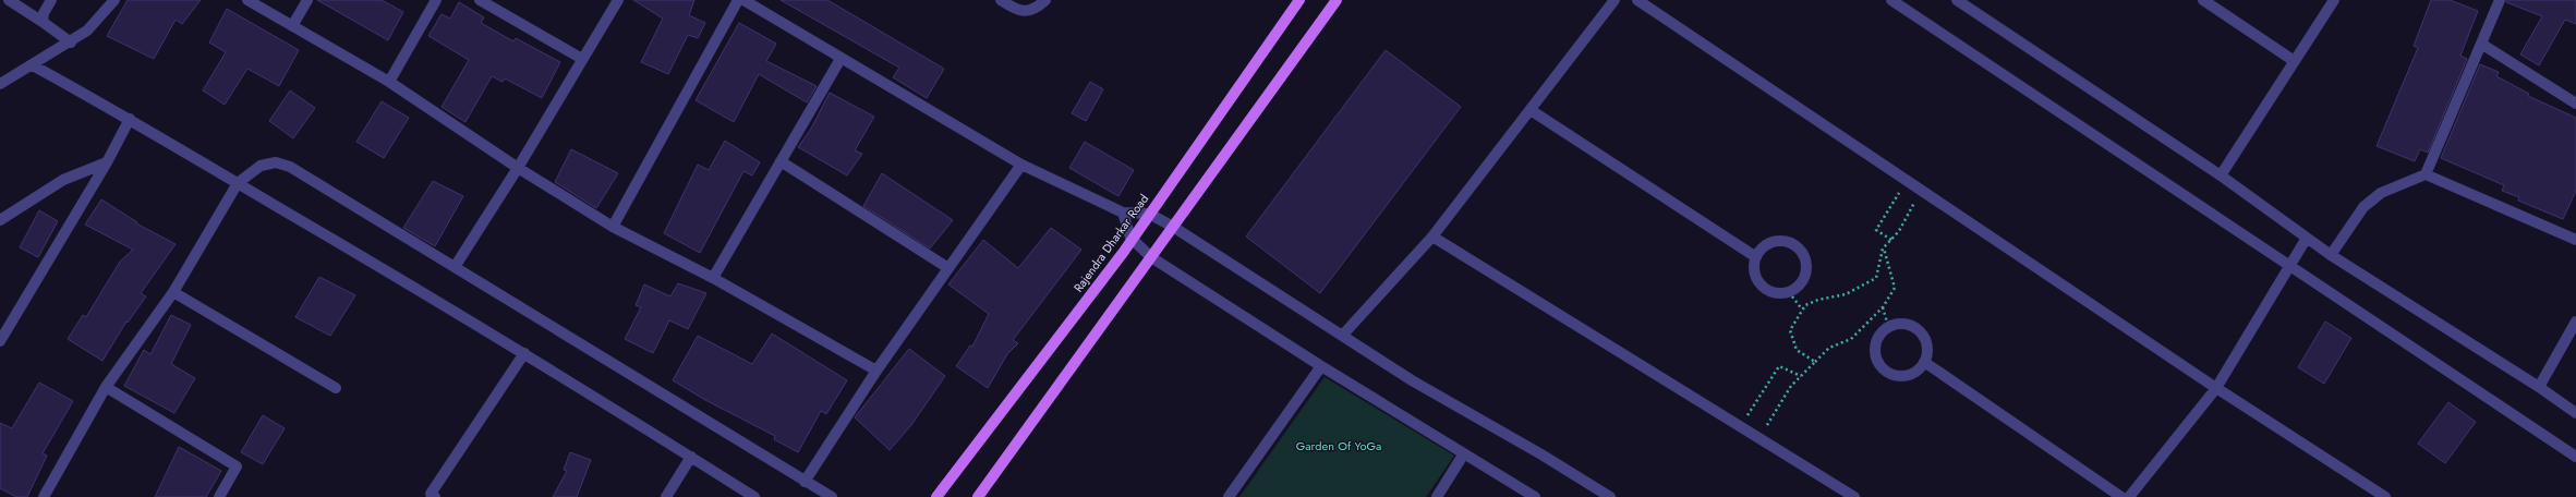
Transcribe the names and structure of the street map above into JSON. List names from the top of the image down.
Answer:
{
  "streets": {
    "main road": ["Rajendra Dharkar Road"]
  },
  "parks": ["Garden Of YoGa"]
}
